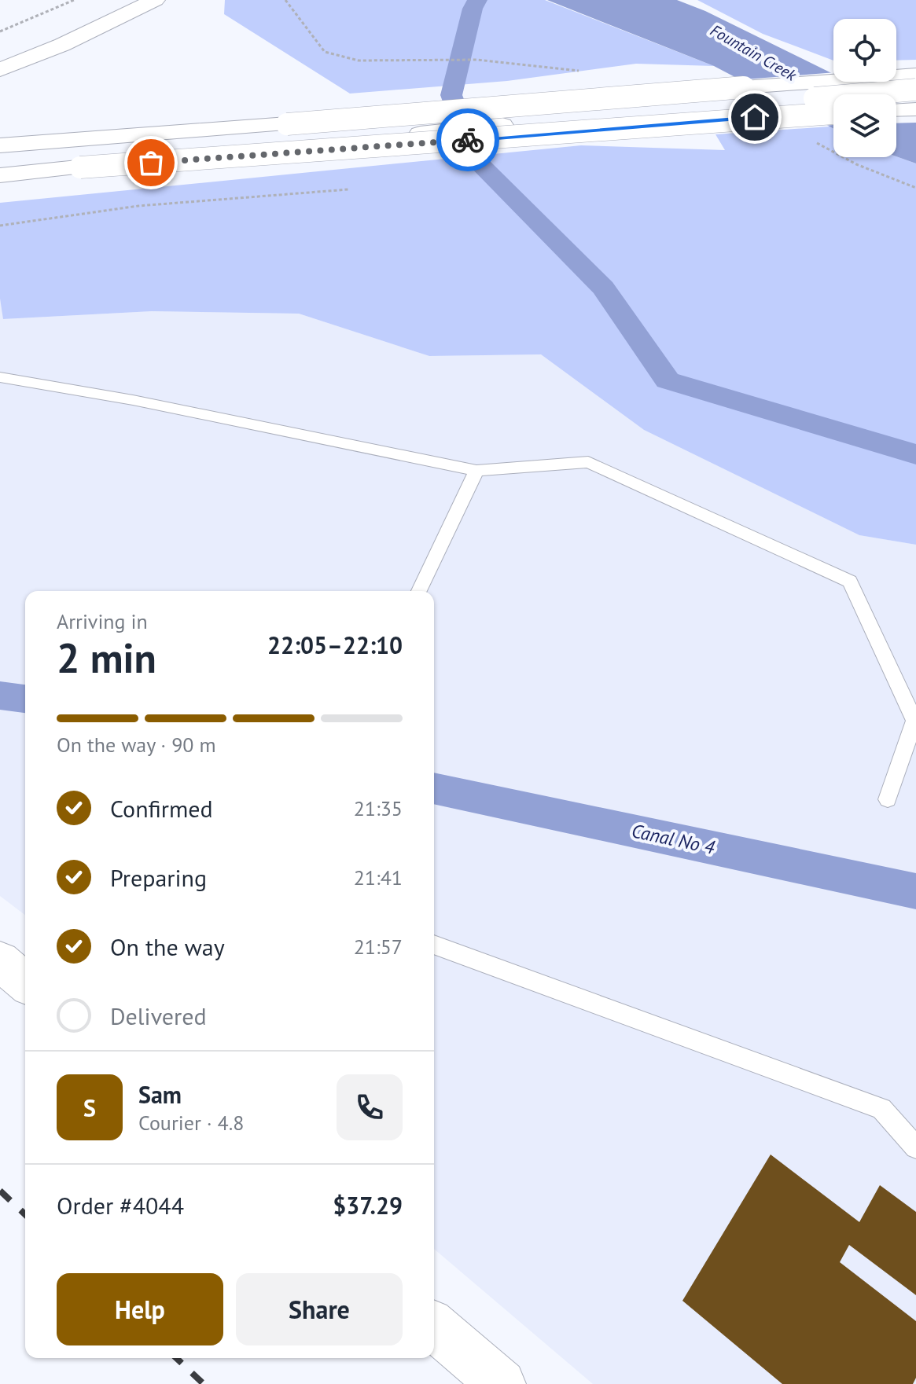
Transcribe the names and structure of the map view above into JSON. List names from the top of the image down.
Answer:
{
  "water": ["Fountain Creek", "Canal No 4"],
  "page": {
    "heading": ["2 min", "Arriving in", "22:05–22:10"],
    "panel": [
      "Sam",
      "Courier · 4.8",
      "Order #4044",
      "$37.29"
    ],
    "bar": "On the way · 90 m",
    "list": [
      ["Confirmed", "21:35"],
      ["Preparing", "21:41"],
      ["On the way", "21:57"],
      "Delivered"
    ],
    "round": "S",
    "buttons": ["Help", "Share"]
  }
}
